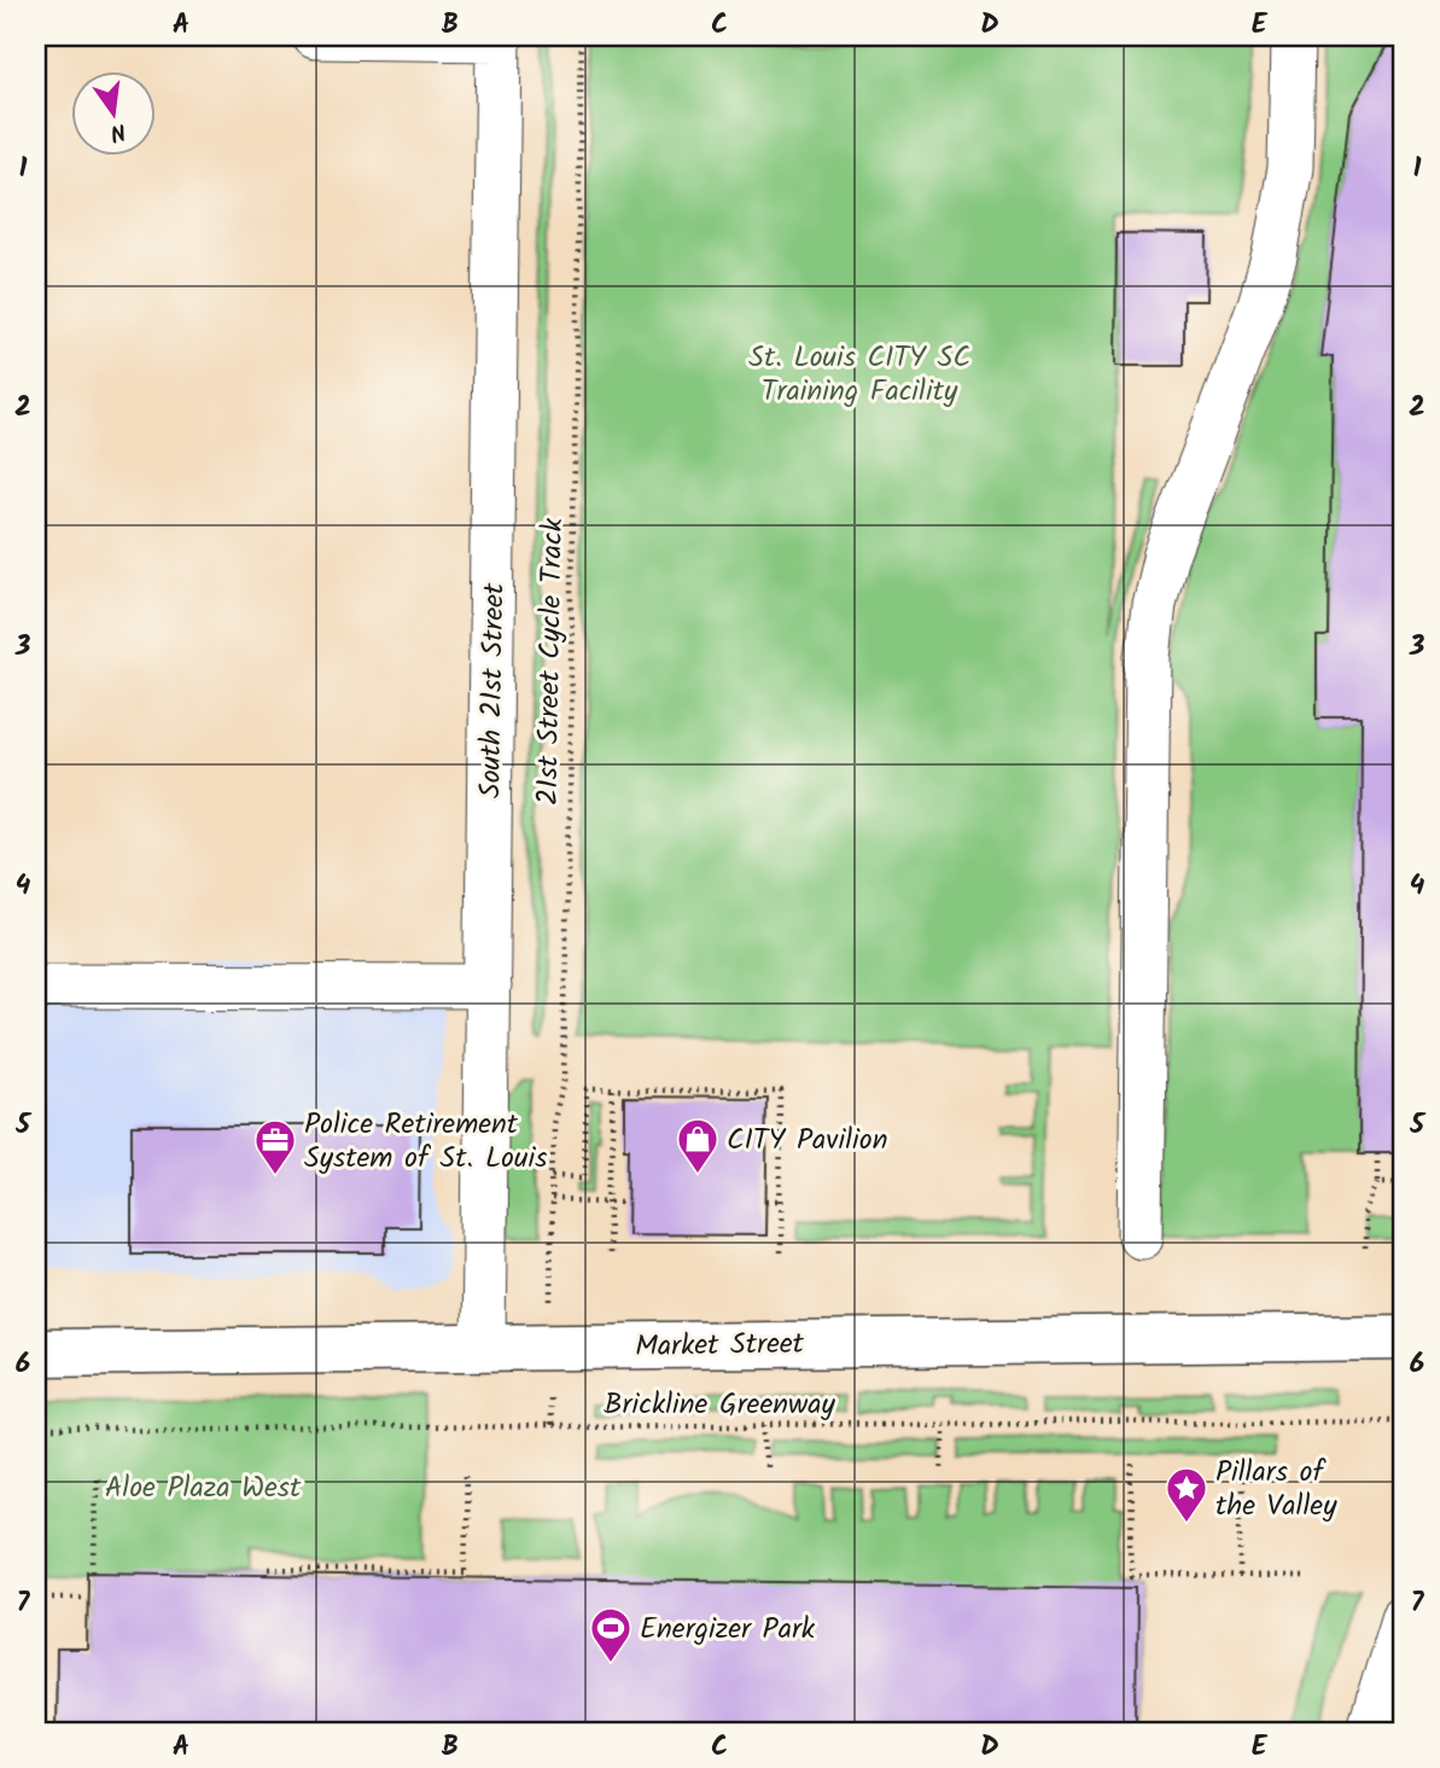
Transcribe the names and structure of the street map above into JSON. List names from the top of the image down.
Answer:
{
  "streets": {
    "main road": ["Market Street"],
    "street": ["South 21st Street"],
    "path": ["21st Street Cycle Track", "Brickline Greenway"]
  },
  "crossings": [
    ["South 21st Street", "Market Street"]
  ],
  "parks": ["St. Louis CITY SC Training Facility", "Aloe Plaza West"],
  "places": {
    "shop": ["CITY Pavilion"],
    "office": ["Police Retirement System of St. Louis"],
    "place": ["Pillars of the Valley"],
    "sports": ["Energizer Park"]
  },
  "north": "bottom",
  "grid": {
    "columns": [
      "A",
      "B",
      "C",
      "D",
      "E"
    ],
    "rows": [
      "1",
      "2",
      "3",
      "4",
      "5",
      "6",
      "7"
    ]
  }
}
